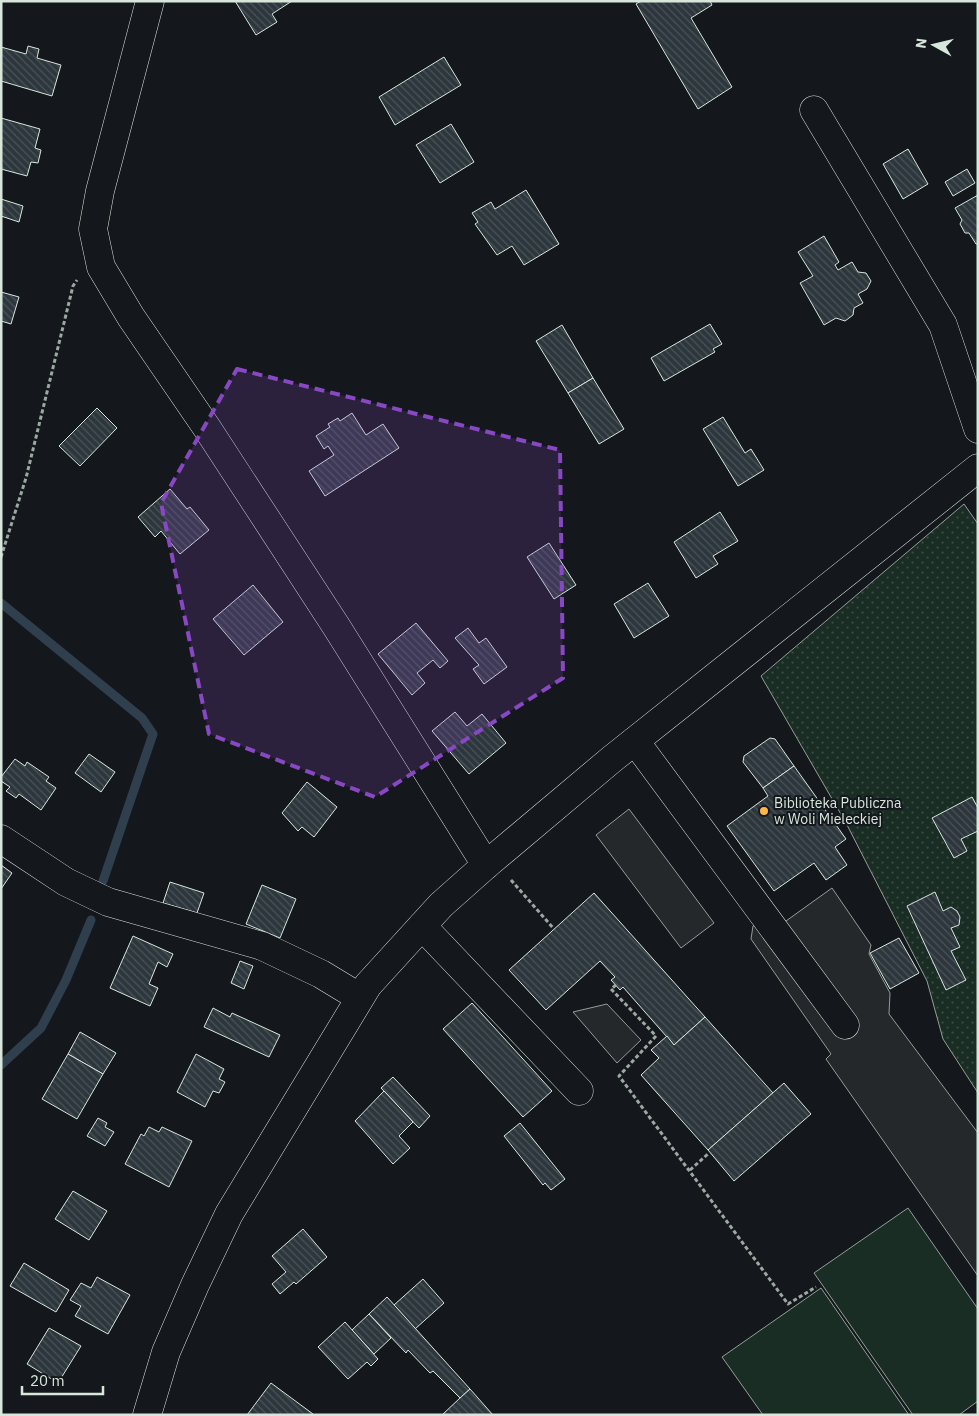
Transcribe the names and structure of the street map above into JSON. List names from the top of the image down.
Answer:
{
  "places": ["Biblioteka Publiczna w Woli Mieleckiej"],
  "scale_bar": "20 m",
  "north": "left"
}
